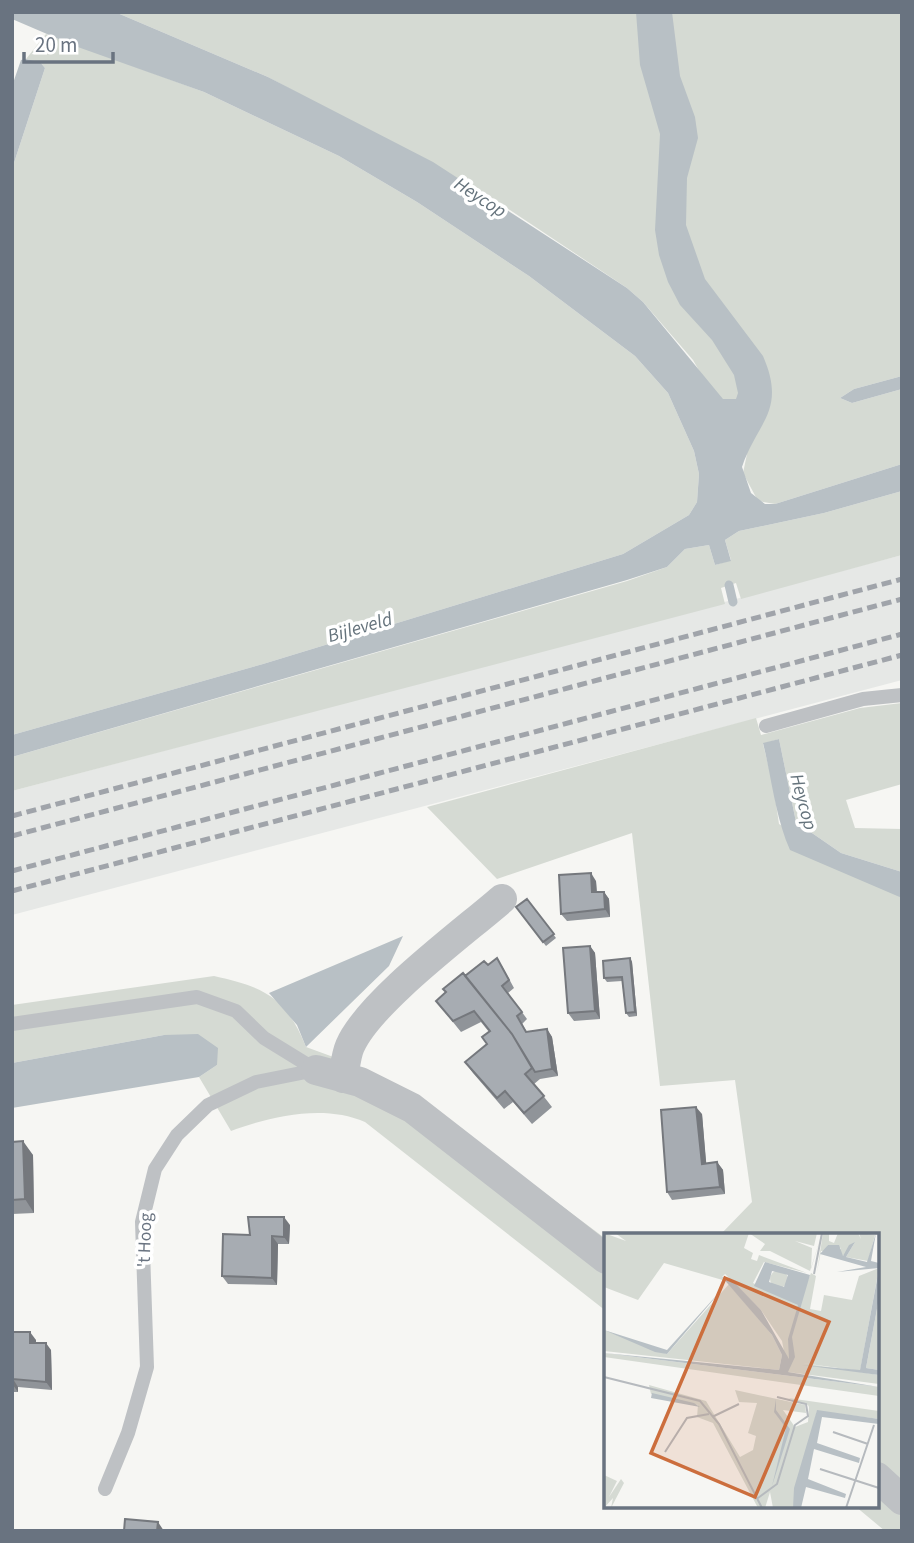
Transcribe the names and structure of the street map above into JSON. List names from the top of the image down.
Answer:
{
  "streets": {
    "lane": ["'t Hoog"]
  },
  "water": ["Heycop", "Bijleveld"],
  "scale_bar": "20 m"
}
